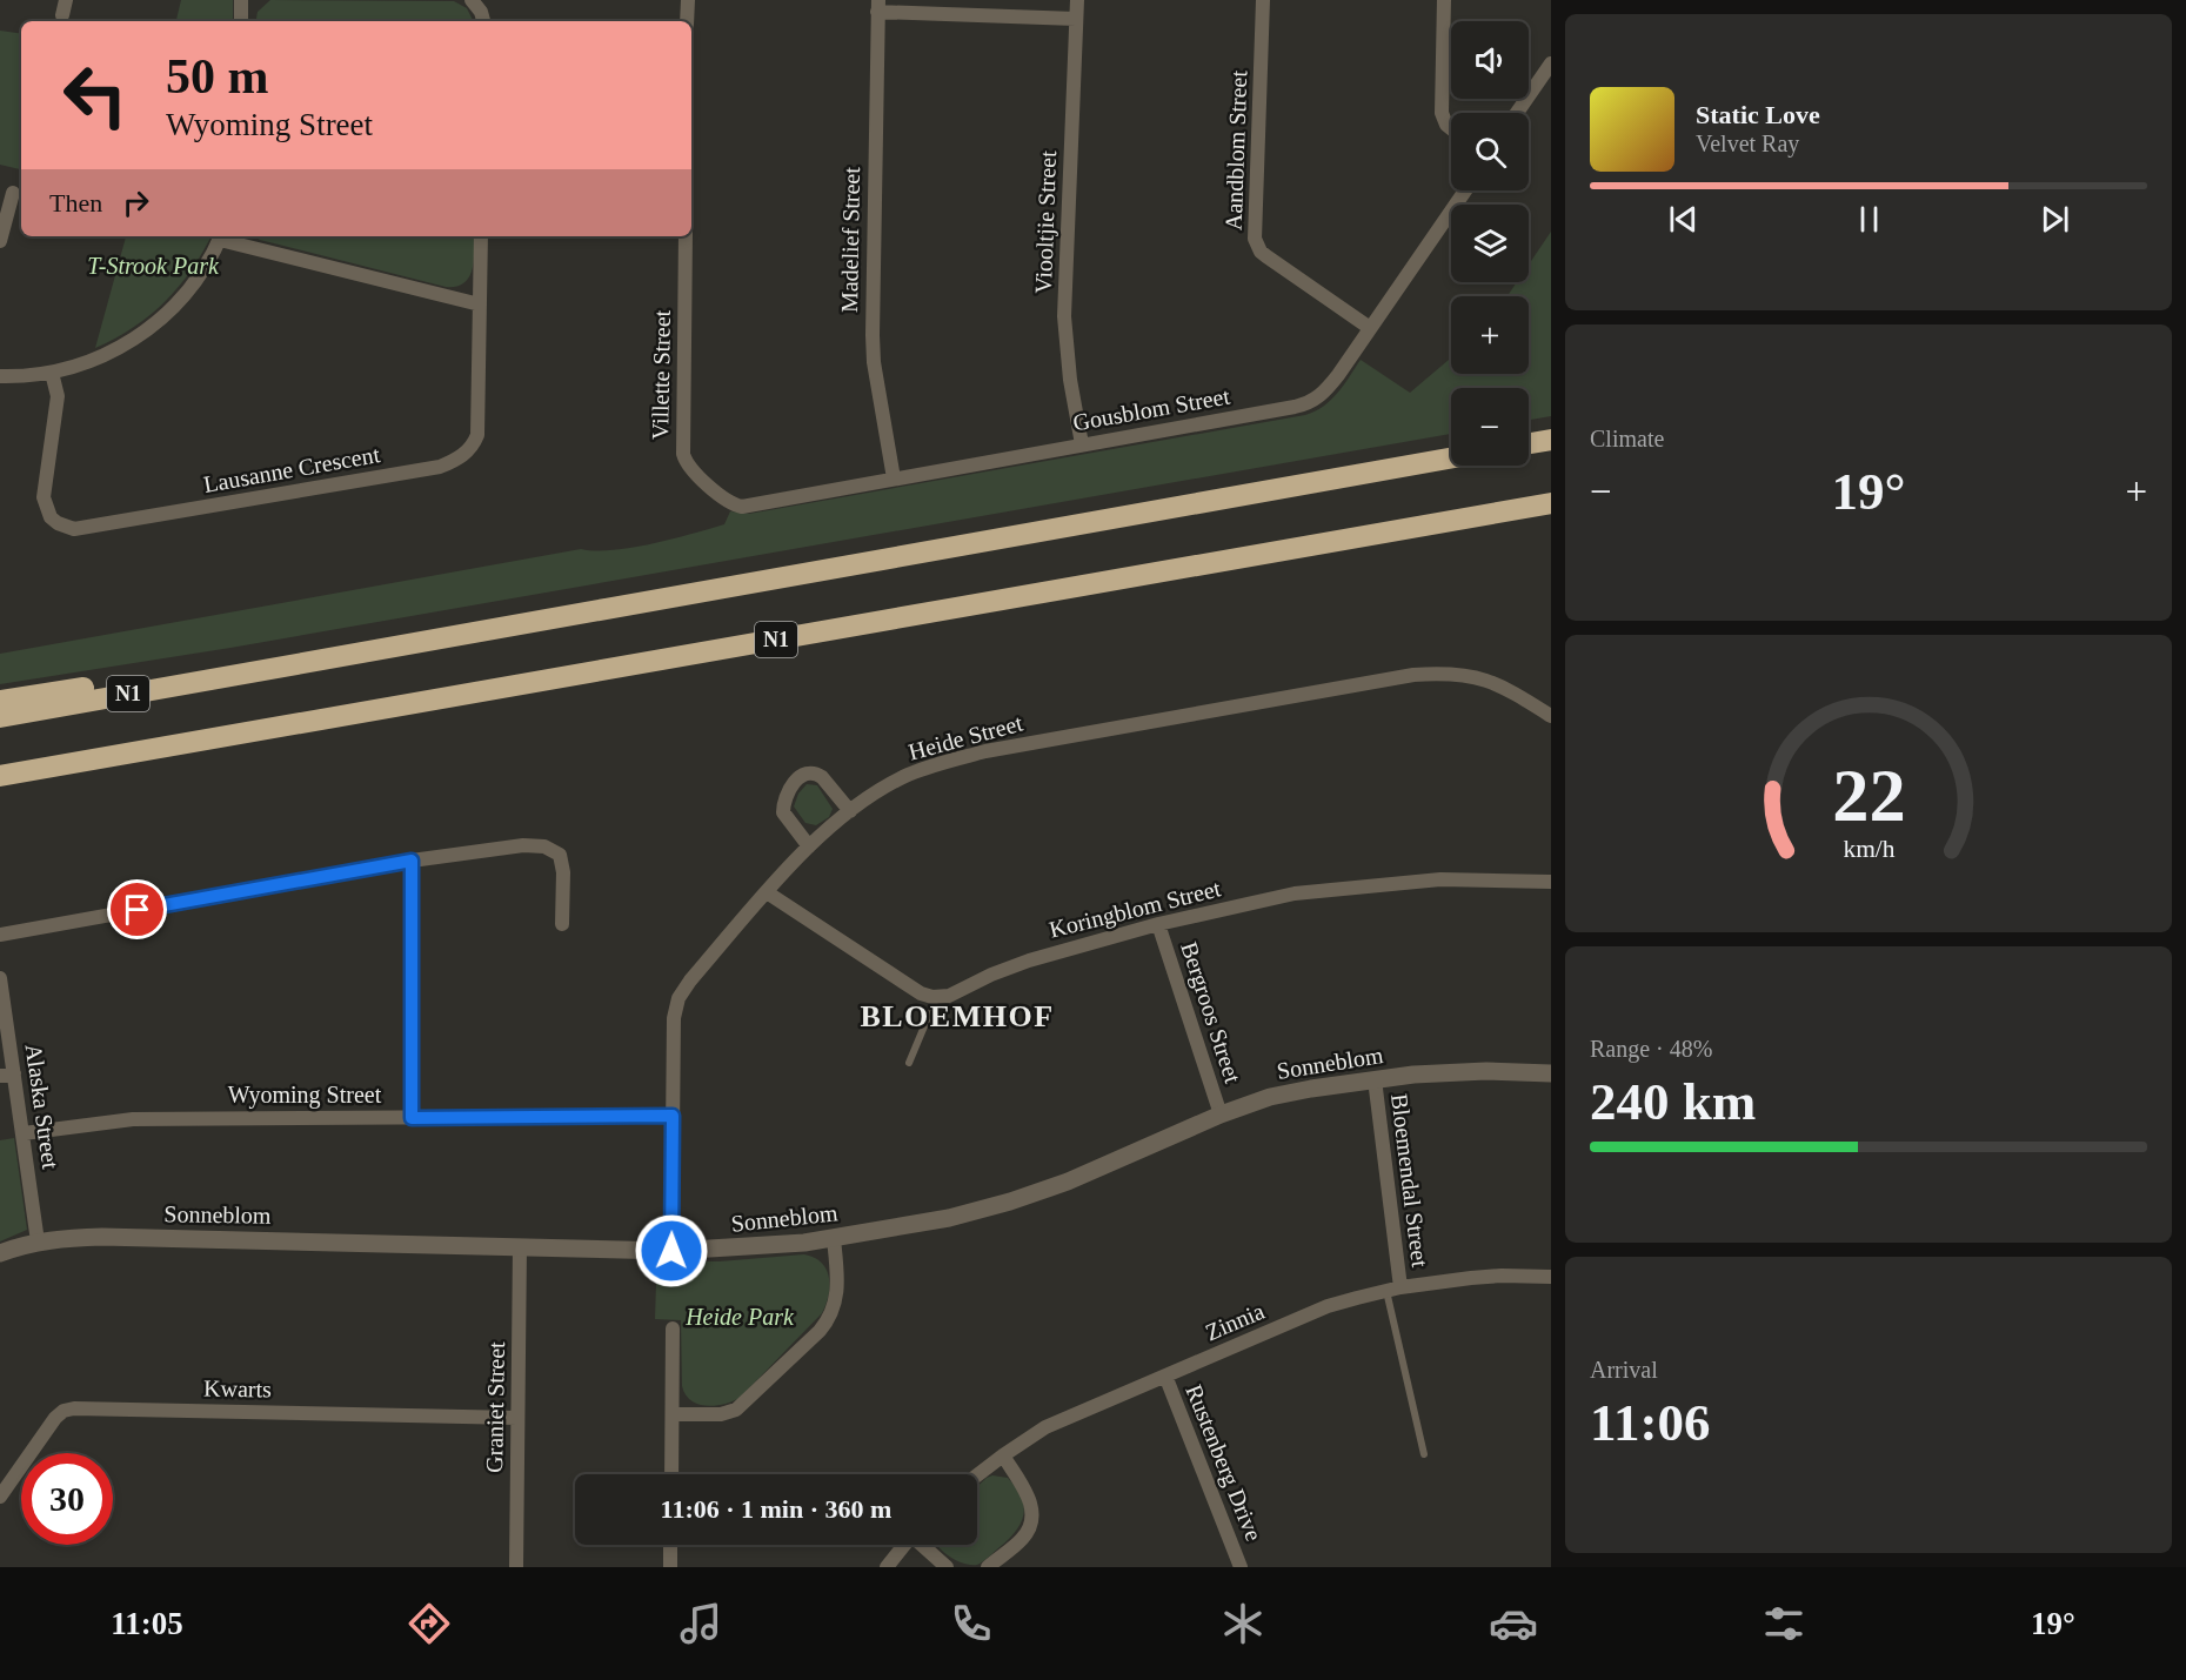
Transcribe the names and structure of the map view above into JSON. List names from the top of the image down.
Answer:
{
  "streets": {
    "highway": ["N1"],
    "street": [
      "Aandblom Street",
      "Viooltjie Street",
      "Madelief Street",
      "Villette Street",
      "Gousblom Street",
      "Lausanne Crescent",
      "Heide Street",
      "Koringblom Street",
      "Bergroos Street",
      "Sonneblom",
      "Wyoming Street",
      "Alaska Street",
      "Bloemendal Street",
      "Zinnia",
      "Kwarts",
      "Graniet Street",
      "Rustenberg Drive"
    ]
  },
  "crossings": [
    ["Aandblom Street", "Gousblom Street"],
    ["Viooltjie Street", "Gousblom Street"],
    ["Madelief Street", "Gousblom Street"],
    ["Villette Street", "Gousblom Street"],
    ["Heide Street", "Sonneblom"],
    ["Heide Street", "Wyoming Street"],
    ["Koringblom Street", "Bergroos Street"],
    ["Bergroos Street", "Sonneblom"],
    ["Sonneblom", "Alaska Street"],
    ["Sonneblom", "Bloemendal Street"],
    ["Sonneblom", "Graniet Street"],
    ["Wyoming Street", "Alaska Street"],
    ["Bloemendal Street", "Zinnia"],
    ["Zinnia", "Rustenberg Drive"],
    ["Kwarts", "Graniet Street"]
  ],
  "districts": ["BLOEMHOF"],
  "parks": ["T-Strook Park", "Heide Park"],
  "page": {
    "map_buttons": ["+", "−"],
    "turn": ["50 m", "Wyoming Street"],
    "song": ["Static Love", "Velvet Ray"],
    "then": "Then",
    "tile": [
      "Climate",
      ["Range · 48%", "240 km"],
      ["Arrival", "11:06"]
    ],
    "heat": ["−", "19°", "+"],
    "limit": "30",
    "trip": "11:06 · 1 min · 360 m",
    "tabs": ["11:05", "19°"],
    "gauge": ["22", "km/h"]
  }
}
